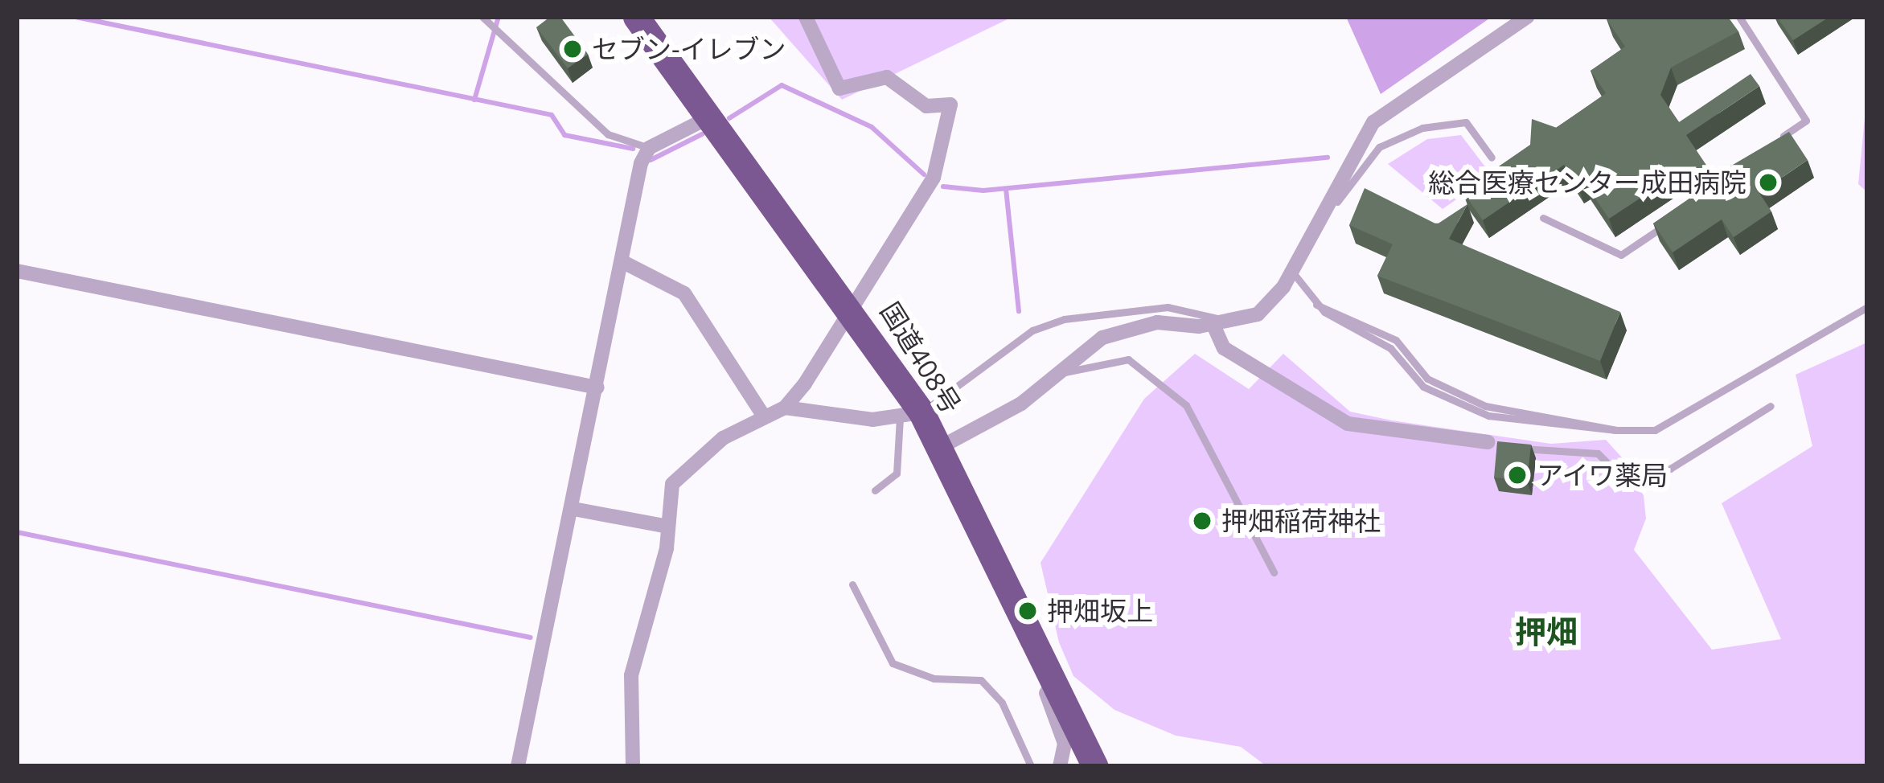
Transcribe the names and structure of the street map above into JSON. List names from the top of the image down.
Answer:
{
  "streets": {
    "highway": ["国道408号"]
  },
  "districts": ["押畑"],
  "places": [
    "セブン-イレブン",
    "総合医療センター成田病院",
    "アイワ薬局",
    "押畑稲荷神社",
    "押畑坂上"
  ]
}
